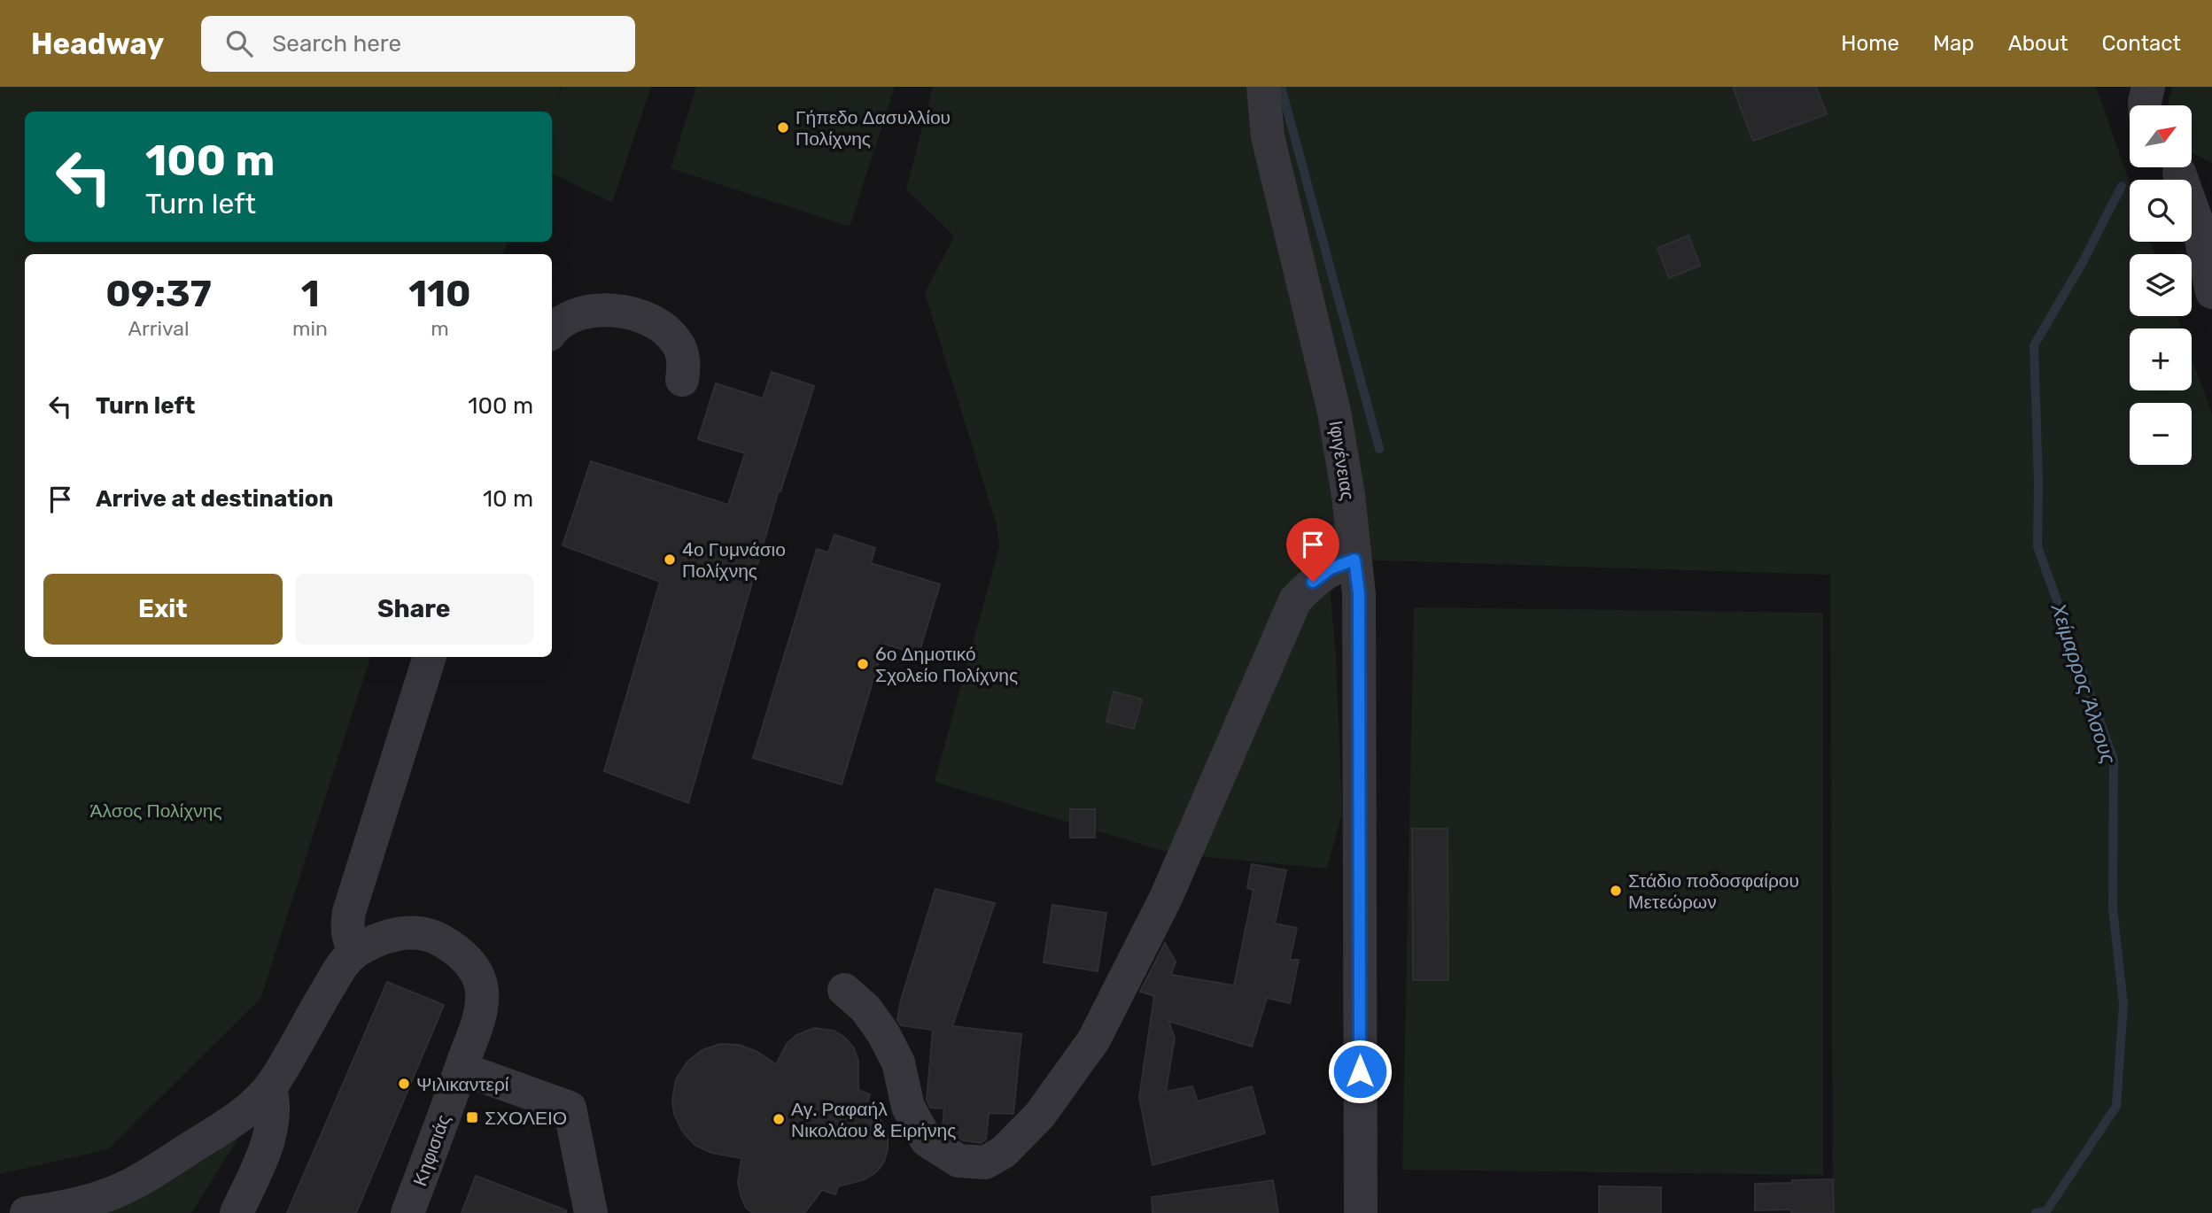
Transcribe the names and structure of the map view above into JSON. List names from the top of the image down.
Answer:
{
  "streets": {
    "street": ["Ιφιγένειας", "Κηφισιάς"]
  },
  "water": ["Χείμαρρος Άλσους"],
  "parks": ["Άλσος Πολίχνης"],
  "places": {
    "other": [
      "Γήπεδο Δασυλλίου Πολίχνης",
      "4ο Γυμνάσιο Πολίχνης",
      "6ο Δημοτικό Σχολείο Πολίχνης",
      "Στάδιο ποδοσφαίρου Μετεώρων",
      "Ψιλικαντερί",
      "Αγ. Ραφαήλ Νικολάου & Ειρήνης"
    ],
    "transit": ["ΣΧΟΛΕΙΟ"]
  },
  "north": "top right",
  "page": {
    "header": "Headway",
    "search": "Search here",
    "nav": [
      "Home",
      "Map",
      "About",
      "Contact"
    ],
    "map_buttons": ["+", "−"],
    "turn": ["100 m", "Turn left"],
    "eta": [
      "09:37",
      "Arrival",
      "1",
      "min",
      "110",
      "m"
    ],
    "list": [
      {
        "name": "Turn left",
        "value": "100 m"
      },
      {
        "name": "Arrive at destination",
        "value": "10 m"
      }
    ],
    "buttons": ["Exit", "Share"]
  }
}
